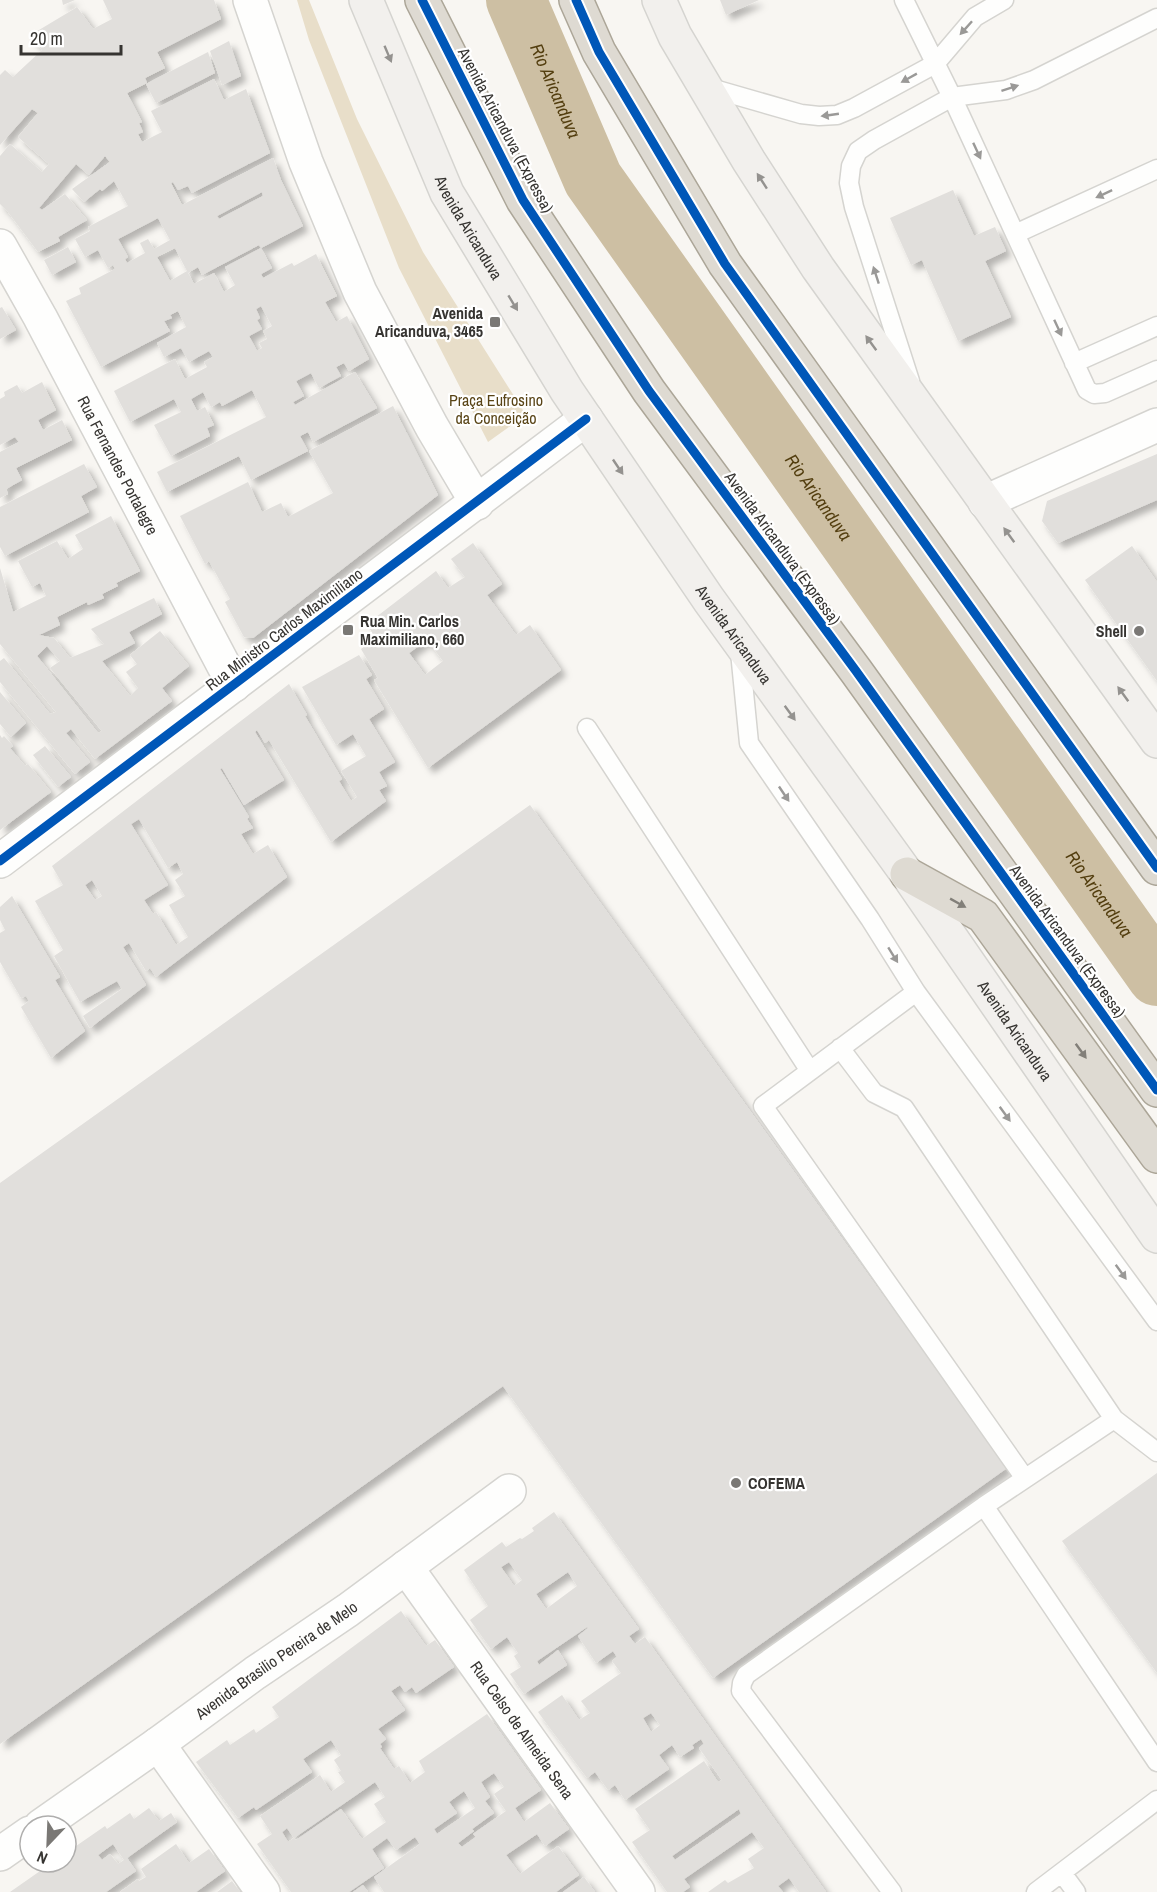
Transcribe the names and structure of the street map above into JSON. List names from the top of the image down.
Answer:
{
  "streets": {
    "highway": ["Avenida Aricanduva (Expressa)"],
    "main road": ["Avenida Aricanduva"],
    "street": [
      "Rua Fernandes Portalegre",
      "Rua Ministro Carlos Maximiliano",
      "Avenida Brasilio Pereira de Melo",
      "Rua Celso de Almeida Sena"
    ]
  },
  "crossings": [
    ["Avenida Aricanduva", "Rua Ministro Carlos Maximiliano"],
    ["Rua Fernandes Portalegre", "Rua Ministro Carlos Maximiliano"],
    ["Avenida Brasilio Pereira de Melo", "Rua Celso de Almeida Sena"]
  ],
  "water": ["Rio Aricanduva"],
  "parks": ["Praça Eufrosino da Conceição"],
  "places": {
    "transit": ["Avenida Aricanduva, 3465", "Rua Min. Carlos Maximiliano, 660"],
    "other": ["Shell", "COFEMA"]
  },
  "scale_bar": "20 m",
  "north": "bottom left"
}
